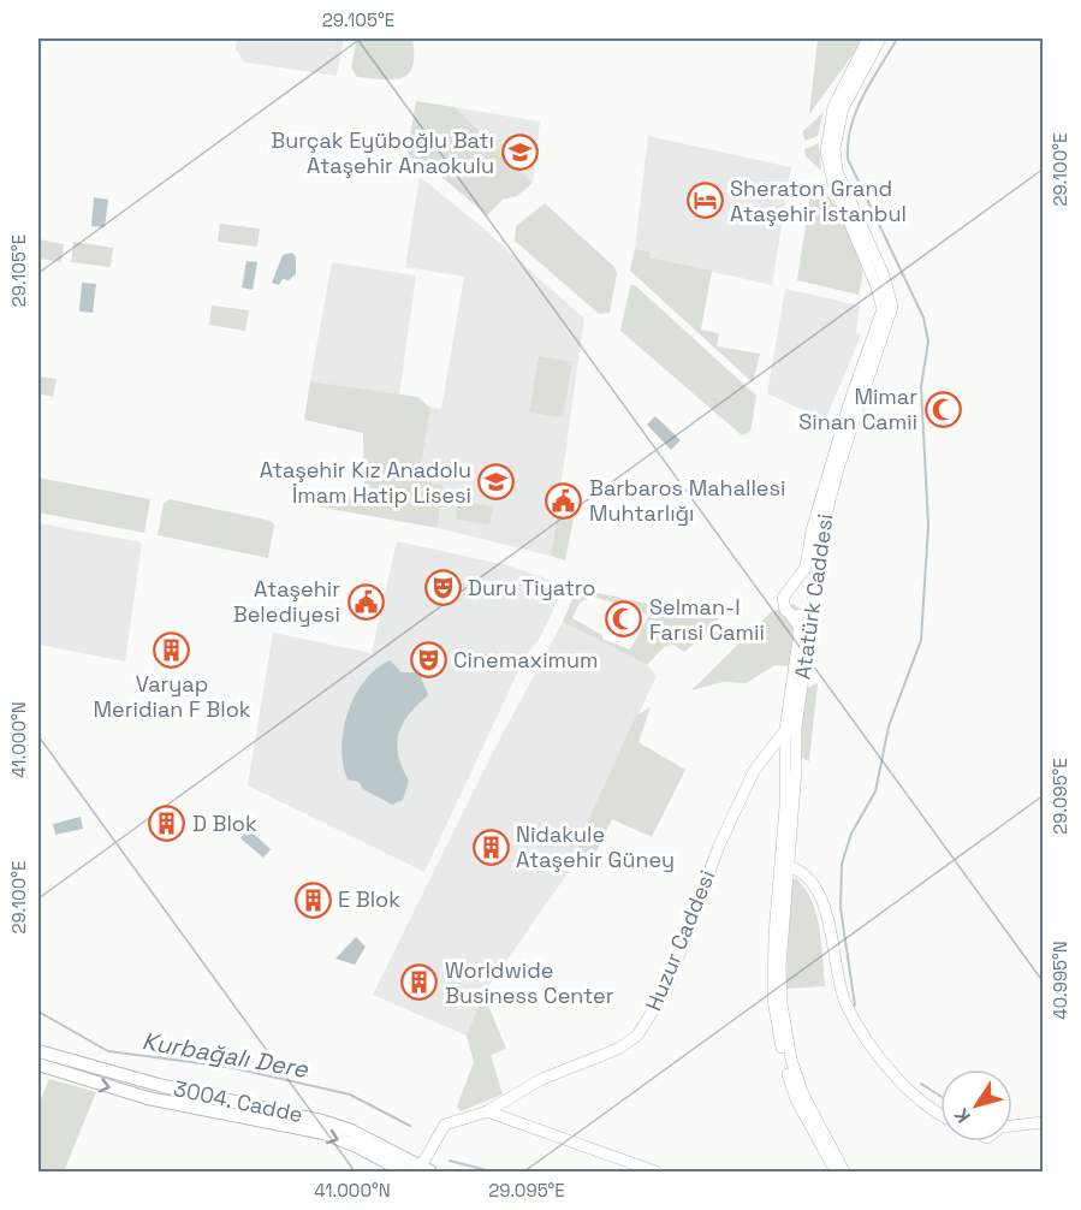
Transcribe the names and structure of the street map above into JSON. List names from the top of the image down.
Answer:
{
  "streets": {
    "main road": ["Atatürk Caddesi", "Huzur Caddesi", "3004. Cadde"]
  },
  "crossings": [
    ["Atatürk Caddesi", "Huzur Caddesi"],
    ["Huzur Caddesi", "3004. Cadde"]
  ],
  "water": ["Kurbağalı Dere"],
  "places": {
    "school or university": ["Burçak Eyüboğlu Batı Ataşehir Anaokulu", "Ataşehir Kız Anadolu İmam Hatip Lisesi"],
    "hotel": ["Sheraton Grand Ataşehir İstanbul"],
    "mosque": ["Mimar Sinan Camii", "Selman-I Farısi Camii"],
    "public building": ["Barbaros Mahallesi Muhtarlığı", "Ataşehir Belediyesi"],
    "theatre": ["Duru Tiyatro", "Cinemaximum"],
    "building": [
      "Varyap Meridian F Blok",
      "D Blok",
      "Nidakule Ataşehir Güney",
      "E Blok",
      "Worldwide Business Center"
    ]
  },
  "north": "bottom left",
  "coordinates": [
    "29.105°E",
    "29.100°E",
    "41.000°N",
    "29.095°E",
    "40.995°N"
  ]
}
